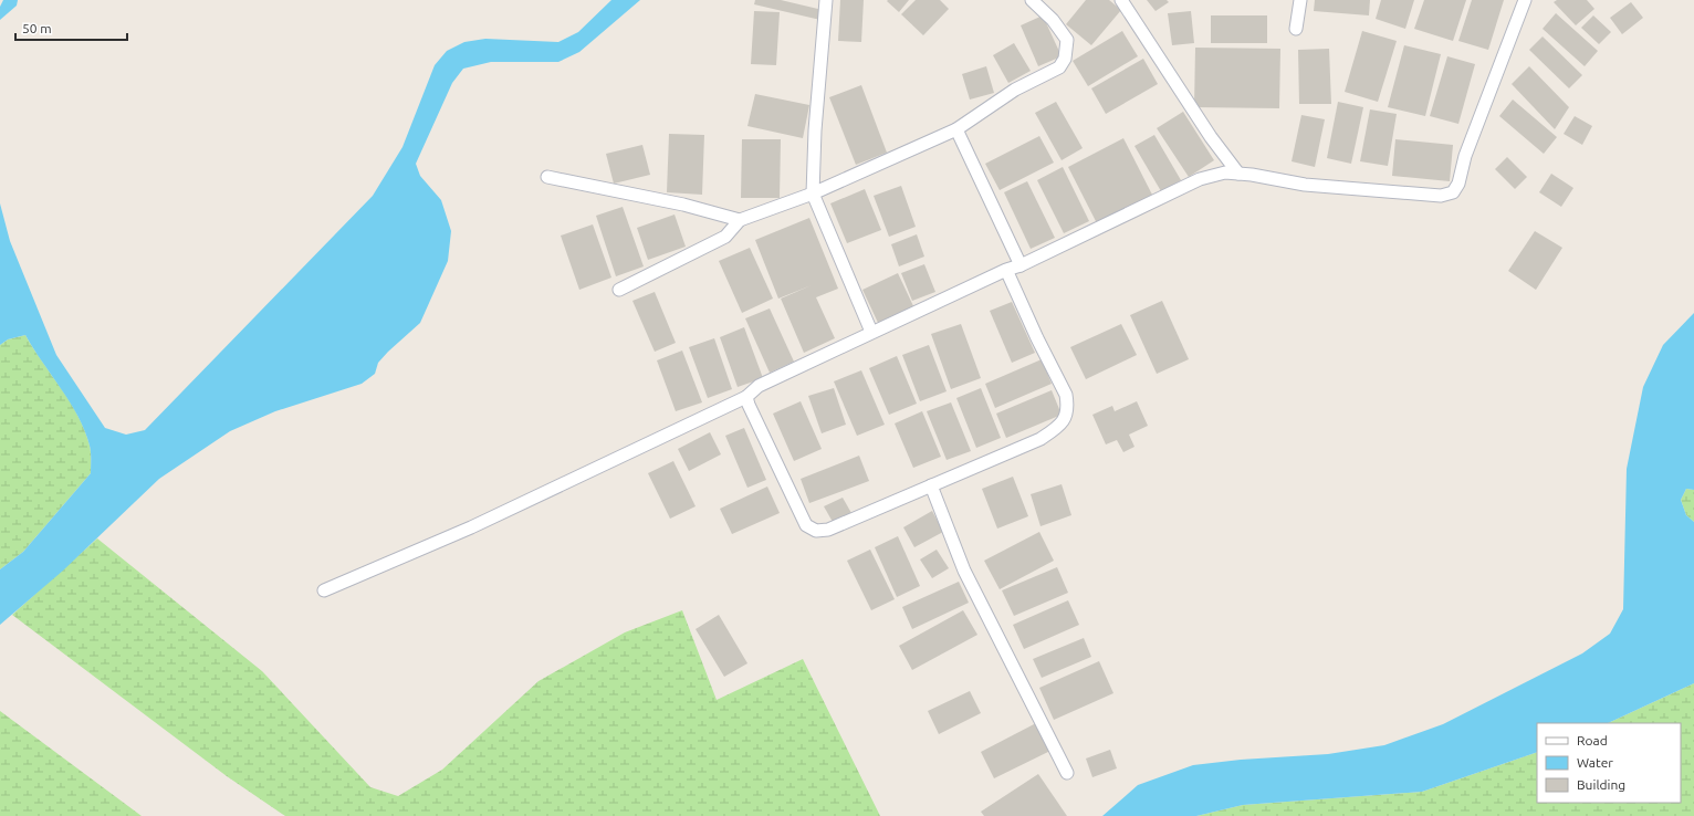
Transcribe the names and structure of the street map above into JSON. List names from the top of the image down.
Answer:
{
  "legend": ["Road", "Water", "Building"],
  "scale_bar": "50 m"
}
